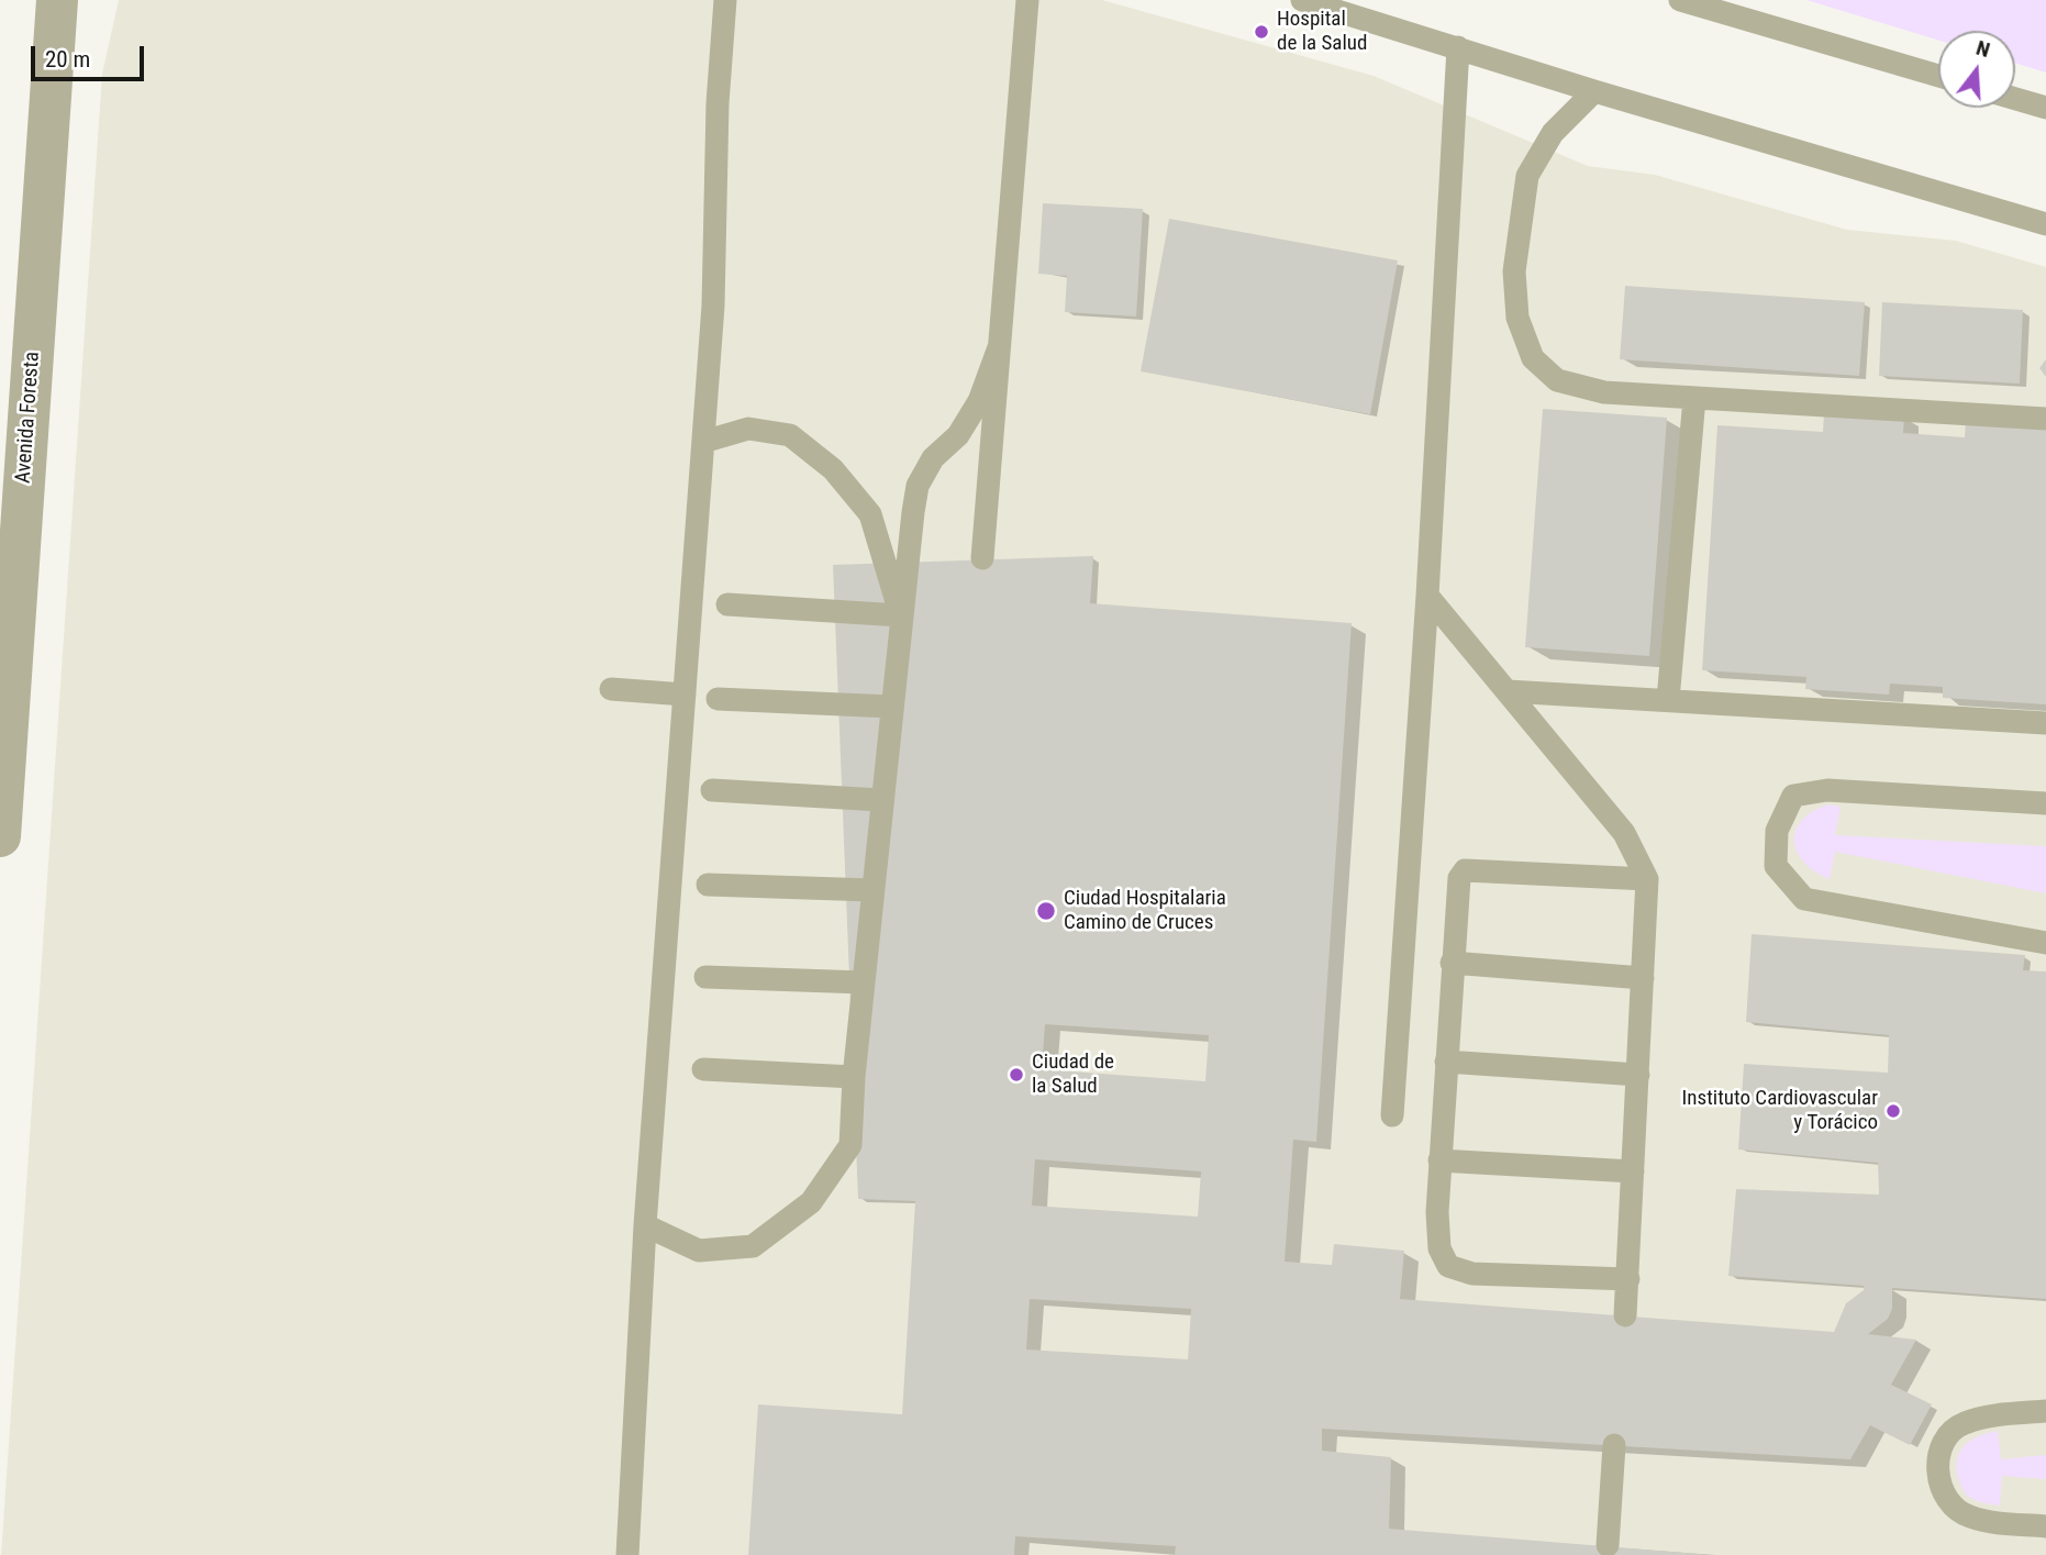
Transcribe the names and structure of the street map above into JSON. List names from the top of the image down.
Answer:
{
  "streets": {
    "street": ["Avenida Foresta"]
  },
  "places": [
    "Hospital de la Salud",
    "Ciudad Hospitalaria Camino de Cruces",
    "Ciudad de la Salud",
    "Instituto Cardiovascular y Torácico"
  ],
  "scale_bar": "20 m",
  "north": "top"
}
